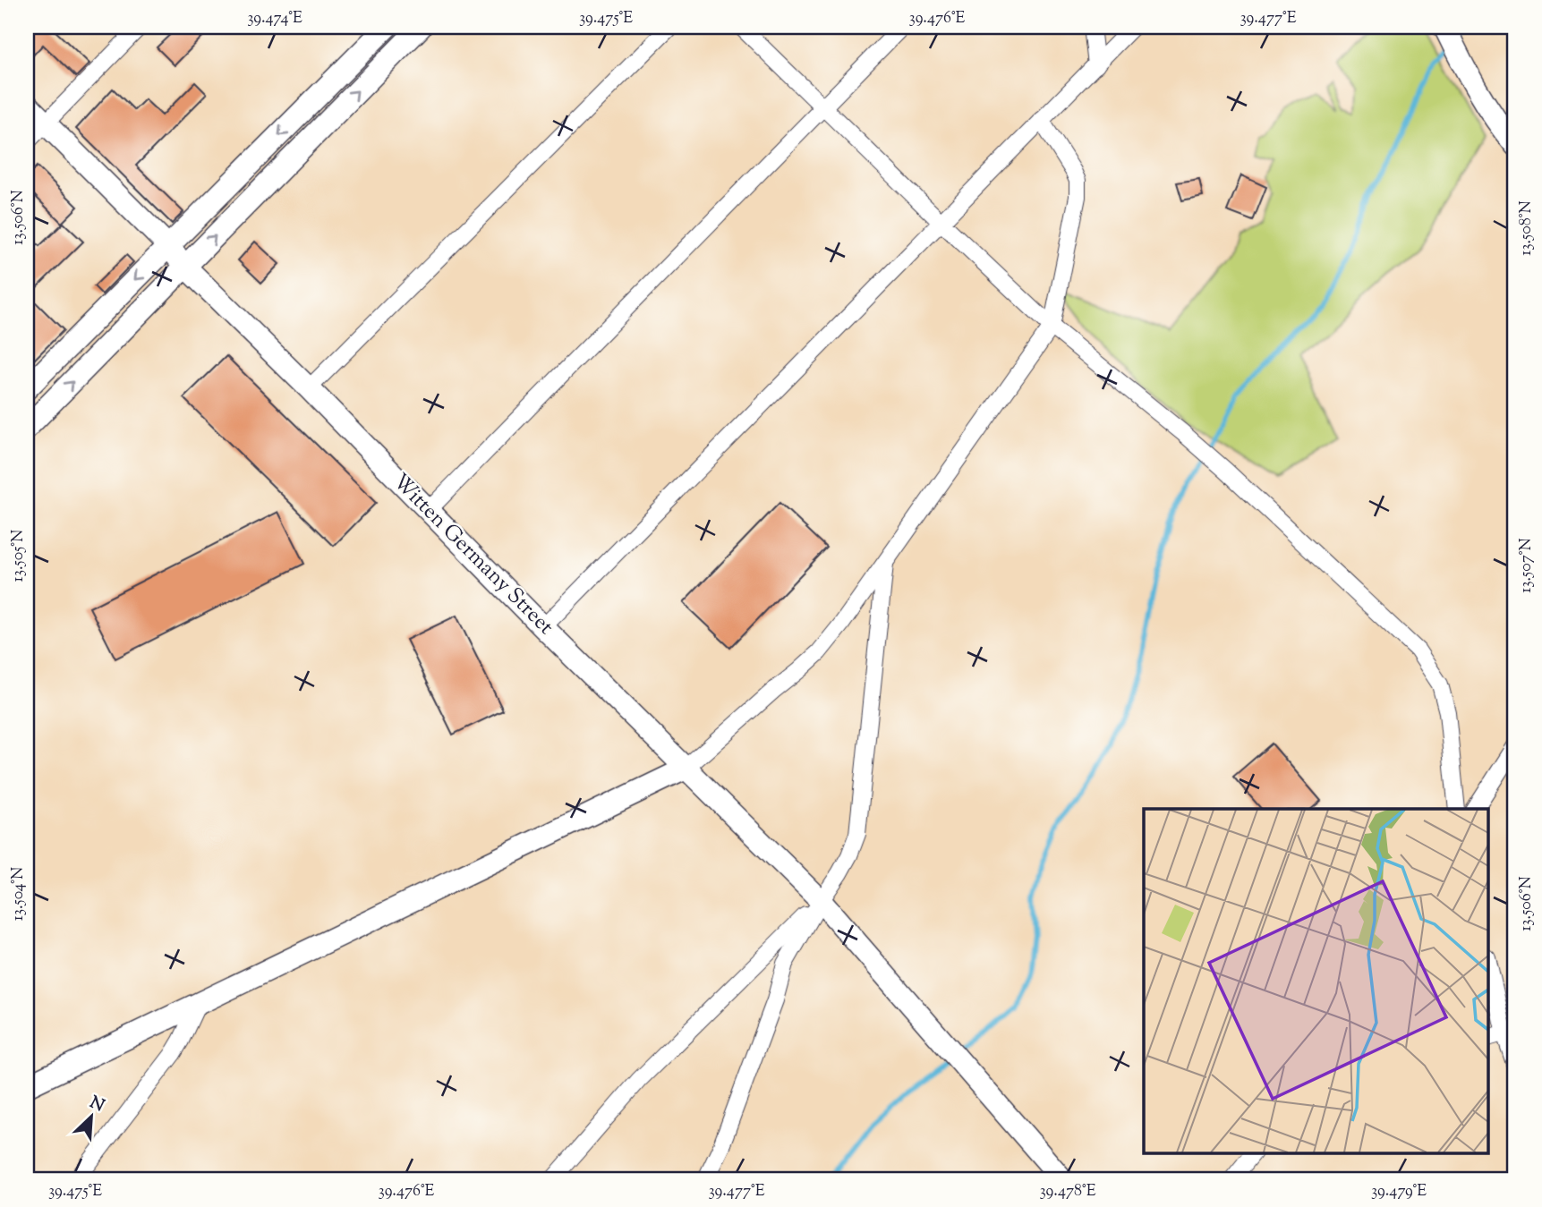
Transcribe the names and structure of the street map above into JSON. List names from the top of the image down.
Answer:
{
  "streets": {
    "street": ["Witten Germany Street"]
  },
  "north": "top right",
  "coordinates": [
    "39.474°E",
    "39.475°E",
    "39.476°E",
    "39.477°E",
    "13.506°N",
    "13.508°N",
    "13.505°N",
    "13.507°N",
    "13.504°N",
    "39.478°E",
    "39.479°E"
  ]
}
